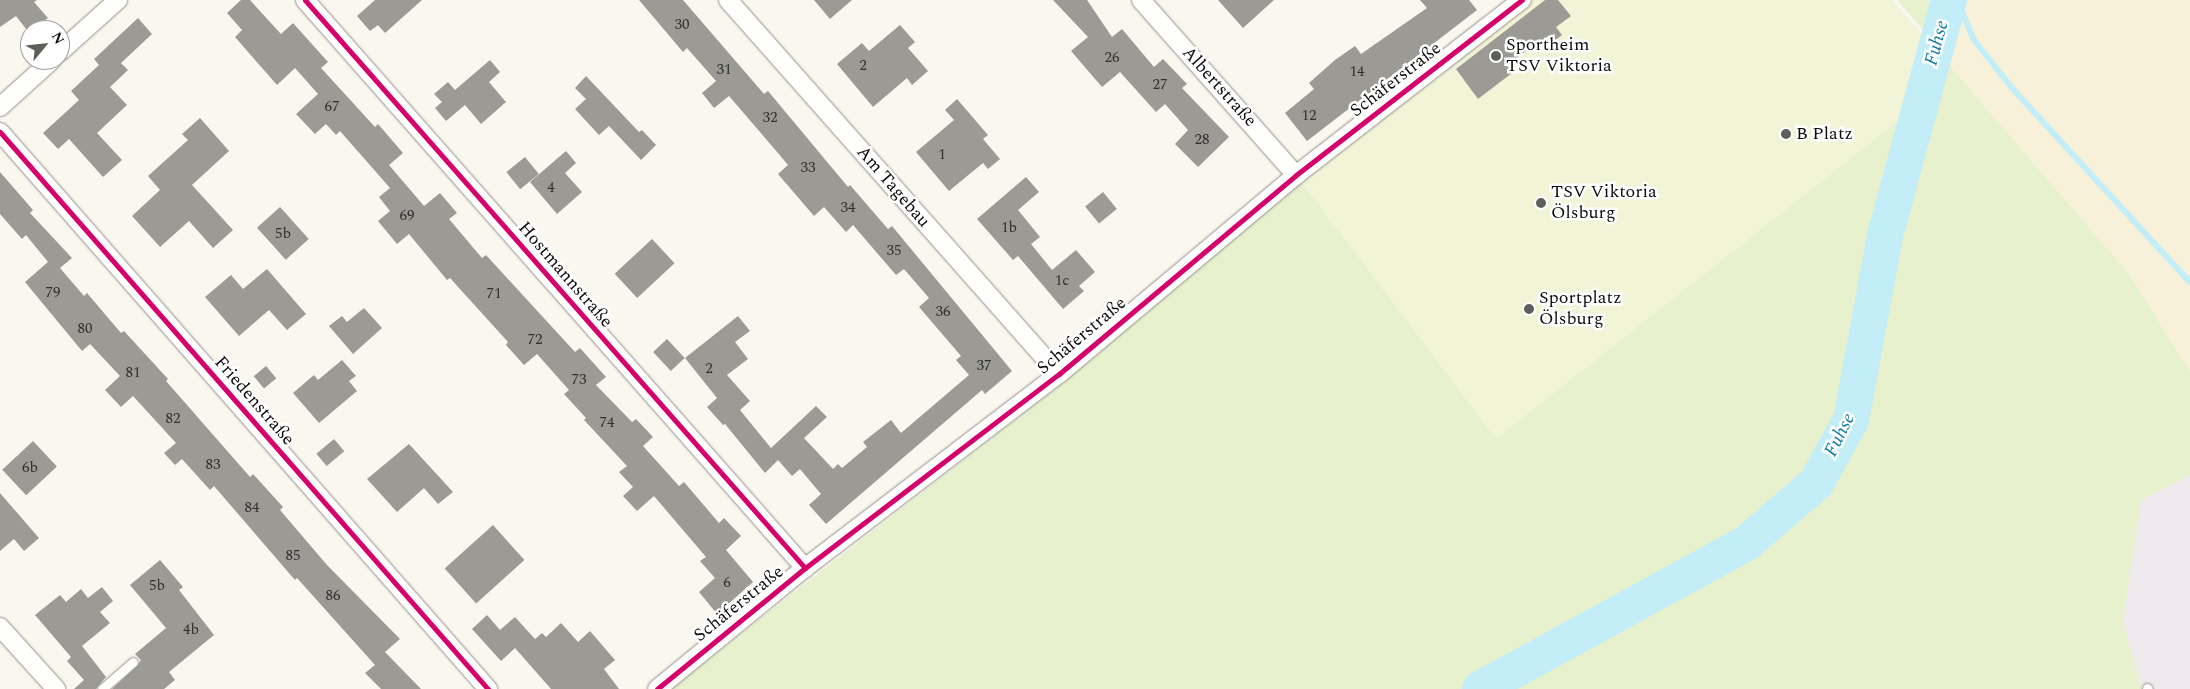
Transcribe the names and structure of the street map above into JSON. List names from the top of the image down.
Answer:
{
  "streets": {
    "street": [
      "Schäferstraße",
      "Albertstraße",
      "Am Tagebau",
      "Hostmannstraße",
      "Friedenstraße"
    ]
  },
  "crossings": [
    ["Schäferstraße", "Albertstraße"],
    ["Schäferstraße", "Am Tagebau"],
    ["Schäferstraße", "Hostmannstraße"]
  ],
  "water": ["Fuhse"],
  "places": [
    "Sportheim TSV Viktoria",
    "B Platz",
    "TSV Viktoria Ölsburg",
    "Sportplatz Ölsburg"
  ],
  "house_numbers": [
    "30",
    "26",
    "2",
    "31",
    "14",
    "27",
    "67",
    "12",
    "32",
    "28",
    "1",
    "33",
    "4",
    "34",
    "69",
    "1b",
    "5b",
    "35",
    "1c",
    "79",
    "71",
    "36",
    "80",
    "72",
    "37",
    "2",
    "81",
    "73",
    "82",
    "74",
    "83",
    "6b",
    "84",
    "85",
    "6",
    "5b",
    "86",
    "4b"
  ],
  "north": "top right"
}
